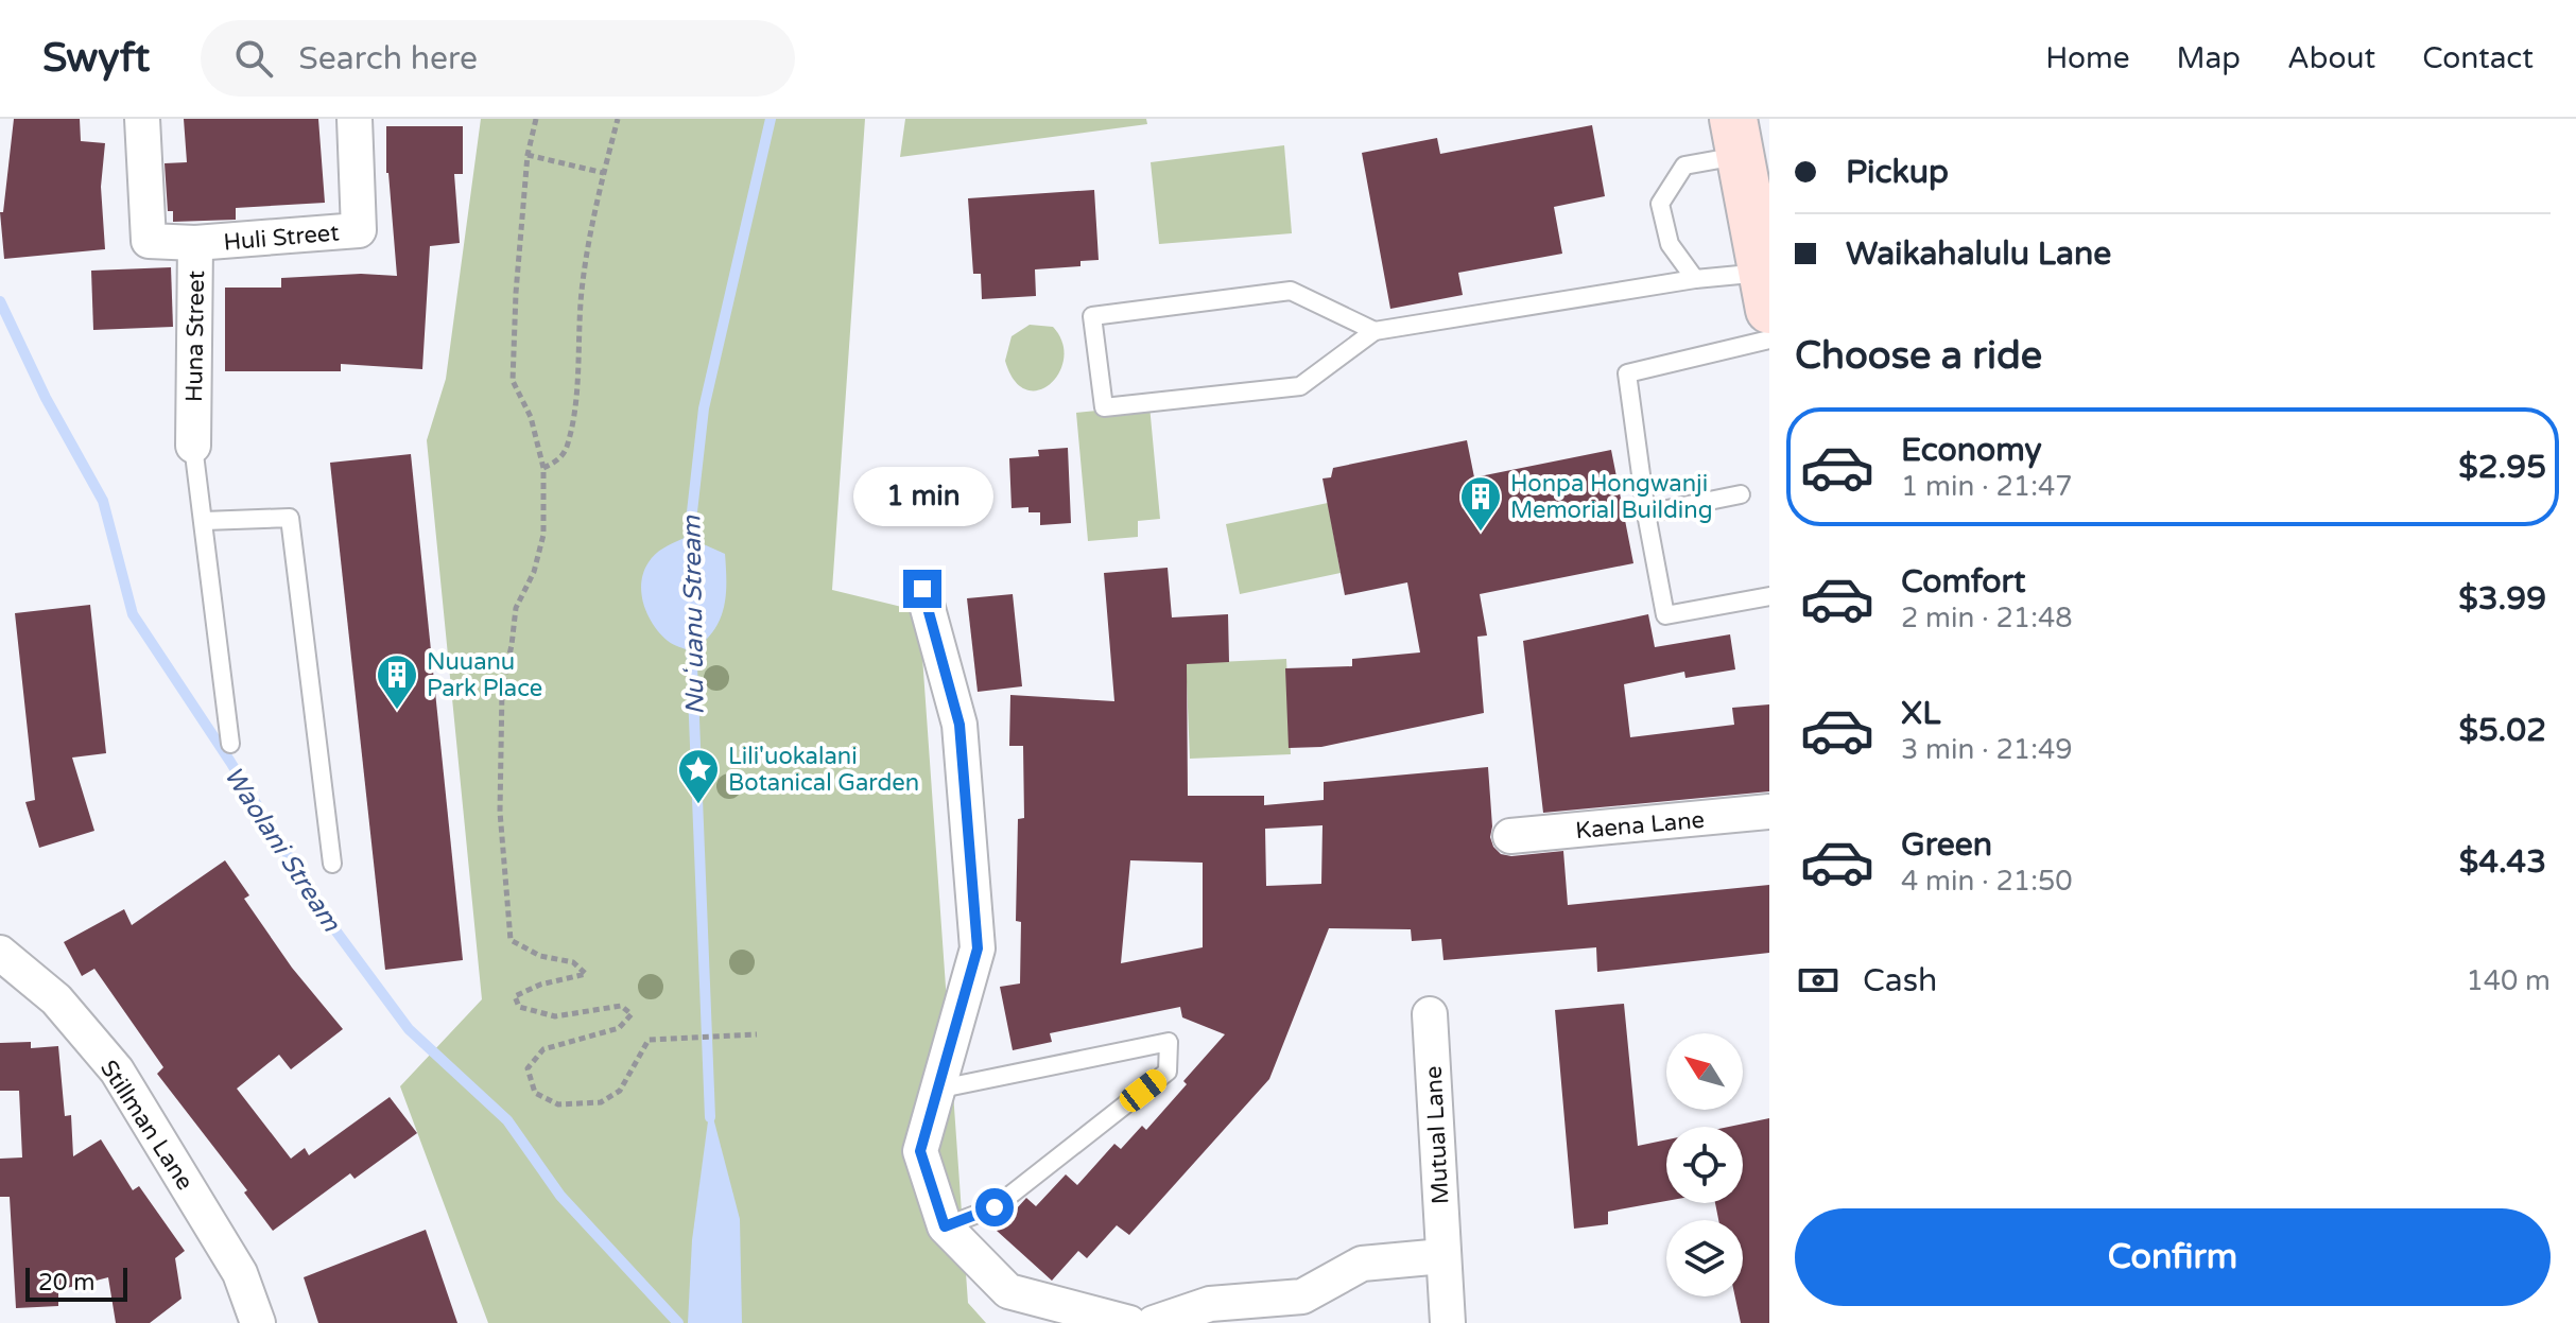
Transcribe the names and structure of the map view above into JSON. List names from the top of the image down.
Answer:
{
  "streets": {
    "street": [
      "Huli Street",
      "Huna Street",
      "Kaena Lane",
      "Stillman Lane",
      "Mutual Lane"
    ]
  },
  "crossings": [
    ["Huli Street", "Huna Street"]
  ],
  "water": ["Nuʻuanu Stream", "Waolani Stream"],
  "places": {
    "building": ["Honpa Hongwanji Memorial Building", "Nuuanu Park Place"],
    "place": ["Lili'uokalani Botanical Garden"]
  },
  "scale_bar": "20 m",
  "north": "top left",
  "page": {
    "header": "Swyft",
    "search": "Search here",
    "nav": [
      "Home",
      "Map",
      "About",
      "Contact"
    ],
    "banner": ["Pickup", "Waikahalulu Lane"],
    "heading": "Choose a ride",
    "list": [
      {
        "name": "Economy",
        "note": "1 min · 21:47",
        "value": "$2.95"
      },
      {
        "name": "Comfort",
        "note": "2 min · 21:48",
        "value": "$3.99"
      },
      {
        "name": "XL",
        "note": "3 min · 21:49",
        "value": "$5.02"
      },
      {
        "name": "Green",
        "note": "4 min · 21:50",
        "value": "$4.43"
      }
    ],
    "bubble": "1 min",
    "pay": ["Cash", "140 m"],
    "buttons": "Confirm",
    "scale": "20 m"
  }
}
